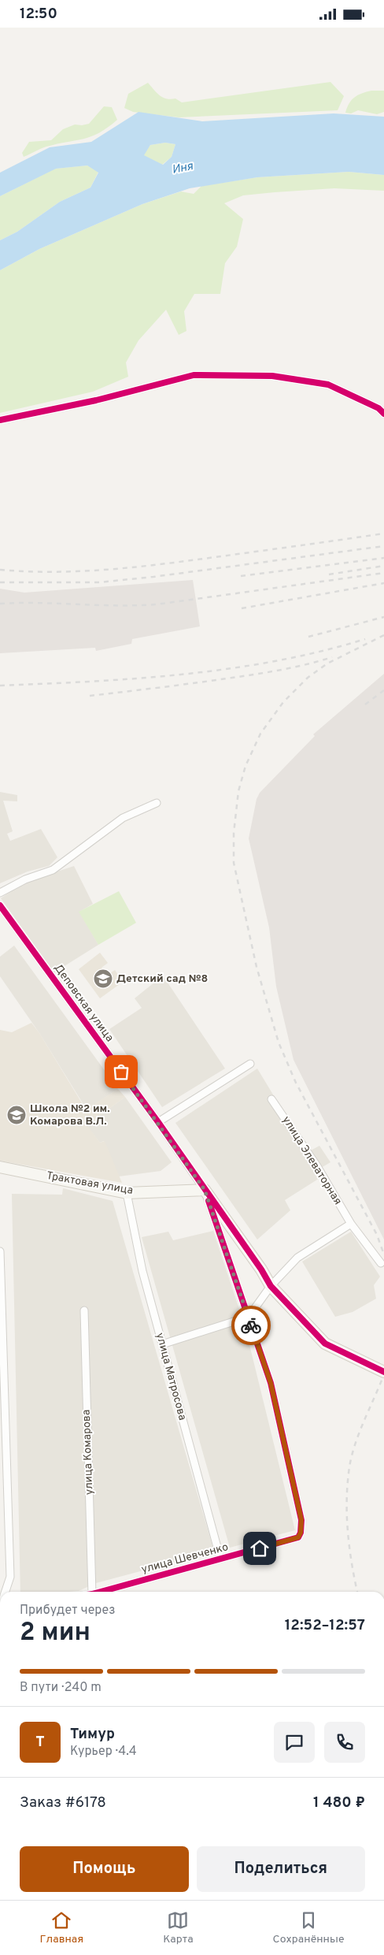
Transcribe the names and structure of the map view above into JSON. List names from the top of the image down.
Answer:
{
  "streets": {
    "street": [
      "Деповская улица",
      "улица Элеваторная",
      "Трактовая улица",
      "улица Матросова",
      "улица Комарова",
      "улица Шевченко"
    ]
  },
  "crossings": [
    ["Деповская улица", "Трактовая улица"],
    ["Деповская улица", "улица Шевченко"],
    ["Трактовая улица", "улица Матросова"],
    ["улица Матросова", "улица Шевченко"]
  ],
  "water": ["Иня"],
  "places": {
    "school or university": ["Детский сад №8", "Школа №2 им. Комарова В.Л."]
  },
  "page": {
    "status": "12:50",
    "heading": ["2 мин", "Прибудет через", "12:52–12:57"],
    "panel": [
      "Тимур",
      "Курьер · 4.4",
      "Заказ #6178",
      "1 480 ₽"
    ],
    "bar": "В пути · 240 m",
    "round": "Т",
    "buttons": ["Помощь", "Поделиться"],
    "tabs": ["Главная", "Карта", "Сохранённые"]
  }
}
